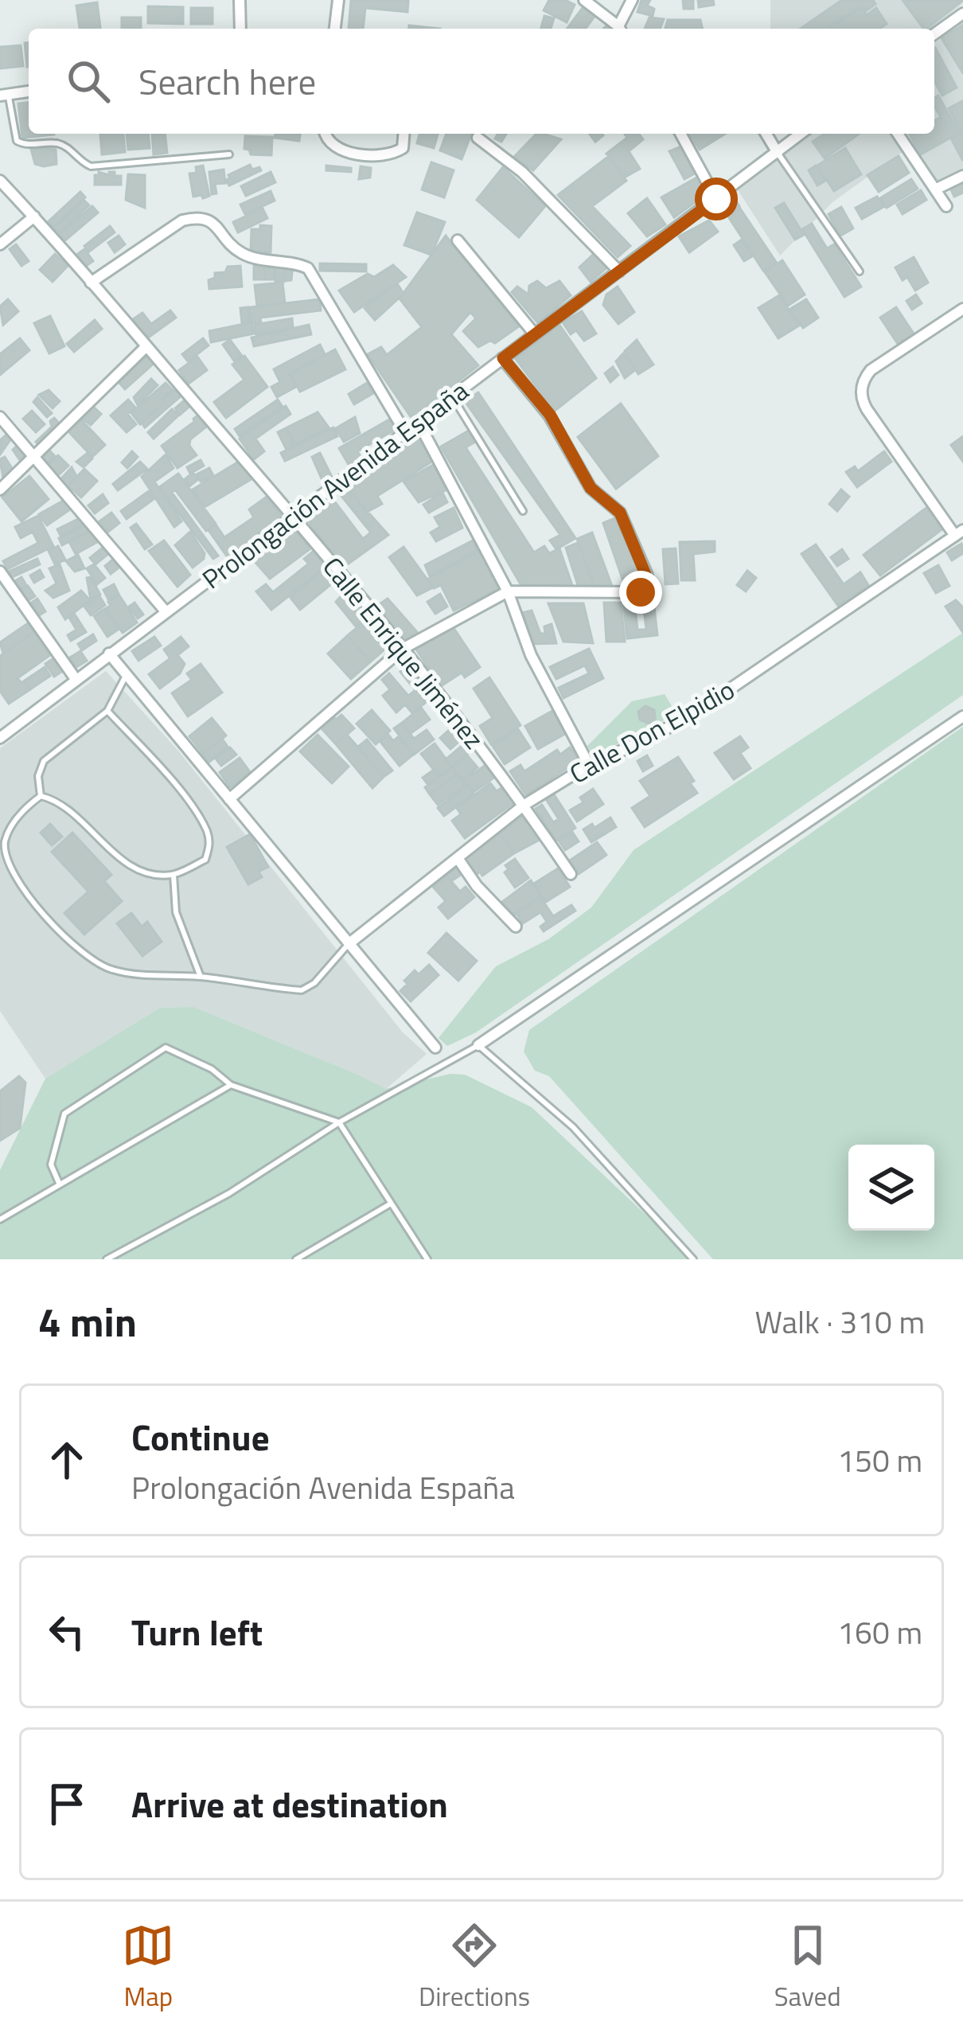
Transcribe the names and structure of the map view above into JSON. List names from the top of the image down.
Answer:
{
  "streets": {
    "street": ["Prolongación Avenida España", "Calle Enrique Jiménez", "Calle Don Elpidio"]
  },
  "crossings": [
    ["Prolongación Avenida España", "Calle Enrique Jiménez"],
    ["Calle Enrique Jiménez", "Calle Don Elpidio"]
  ],
  "page": {
    "search": "Search here",
    "heading": ["4 min", "Walk · 310 m"],
    "list": [
      ["Continue", "Prolongación Avenida España", "150 m"],
      ["Turn left", "160 m"],
      "Arrive at destination"
    ],
    "nav": ["Map", "Directions", "Saved"]
  }
}
